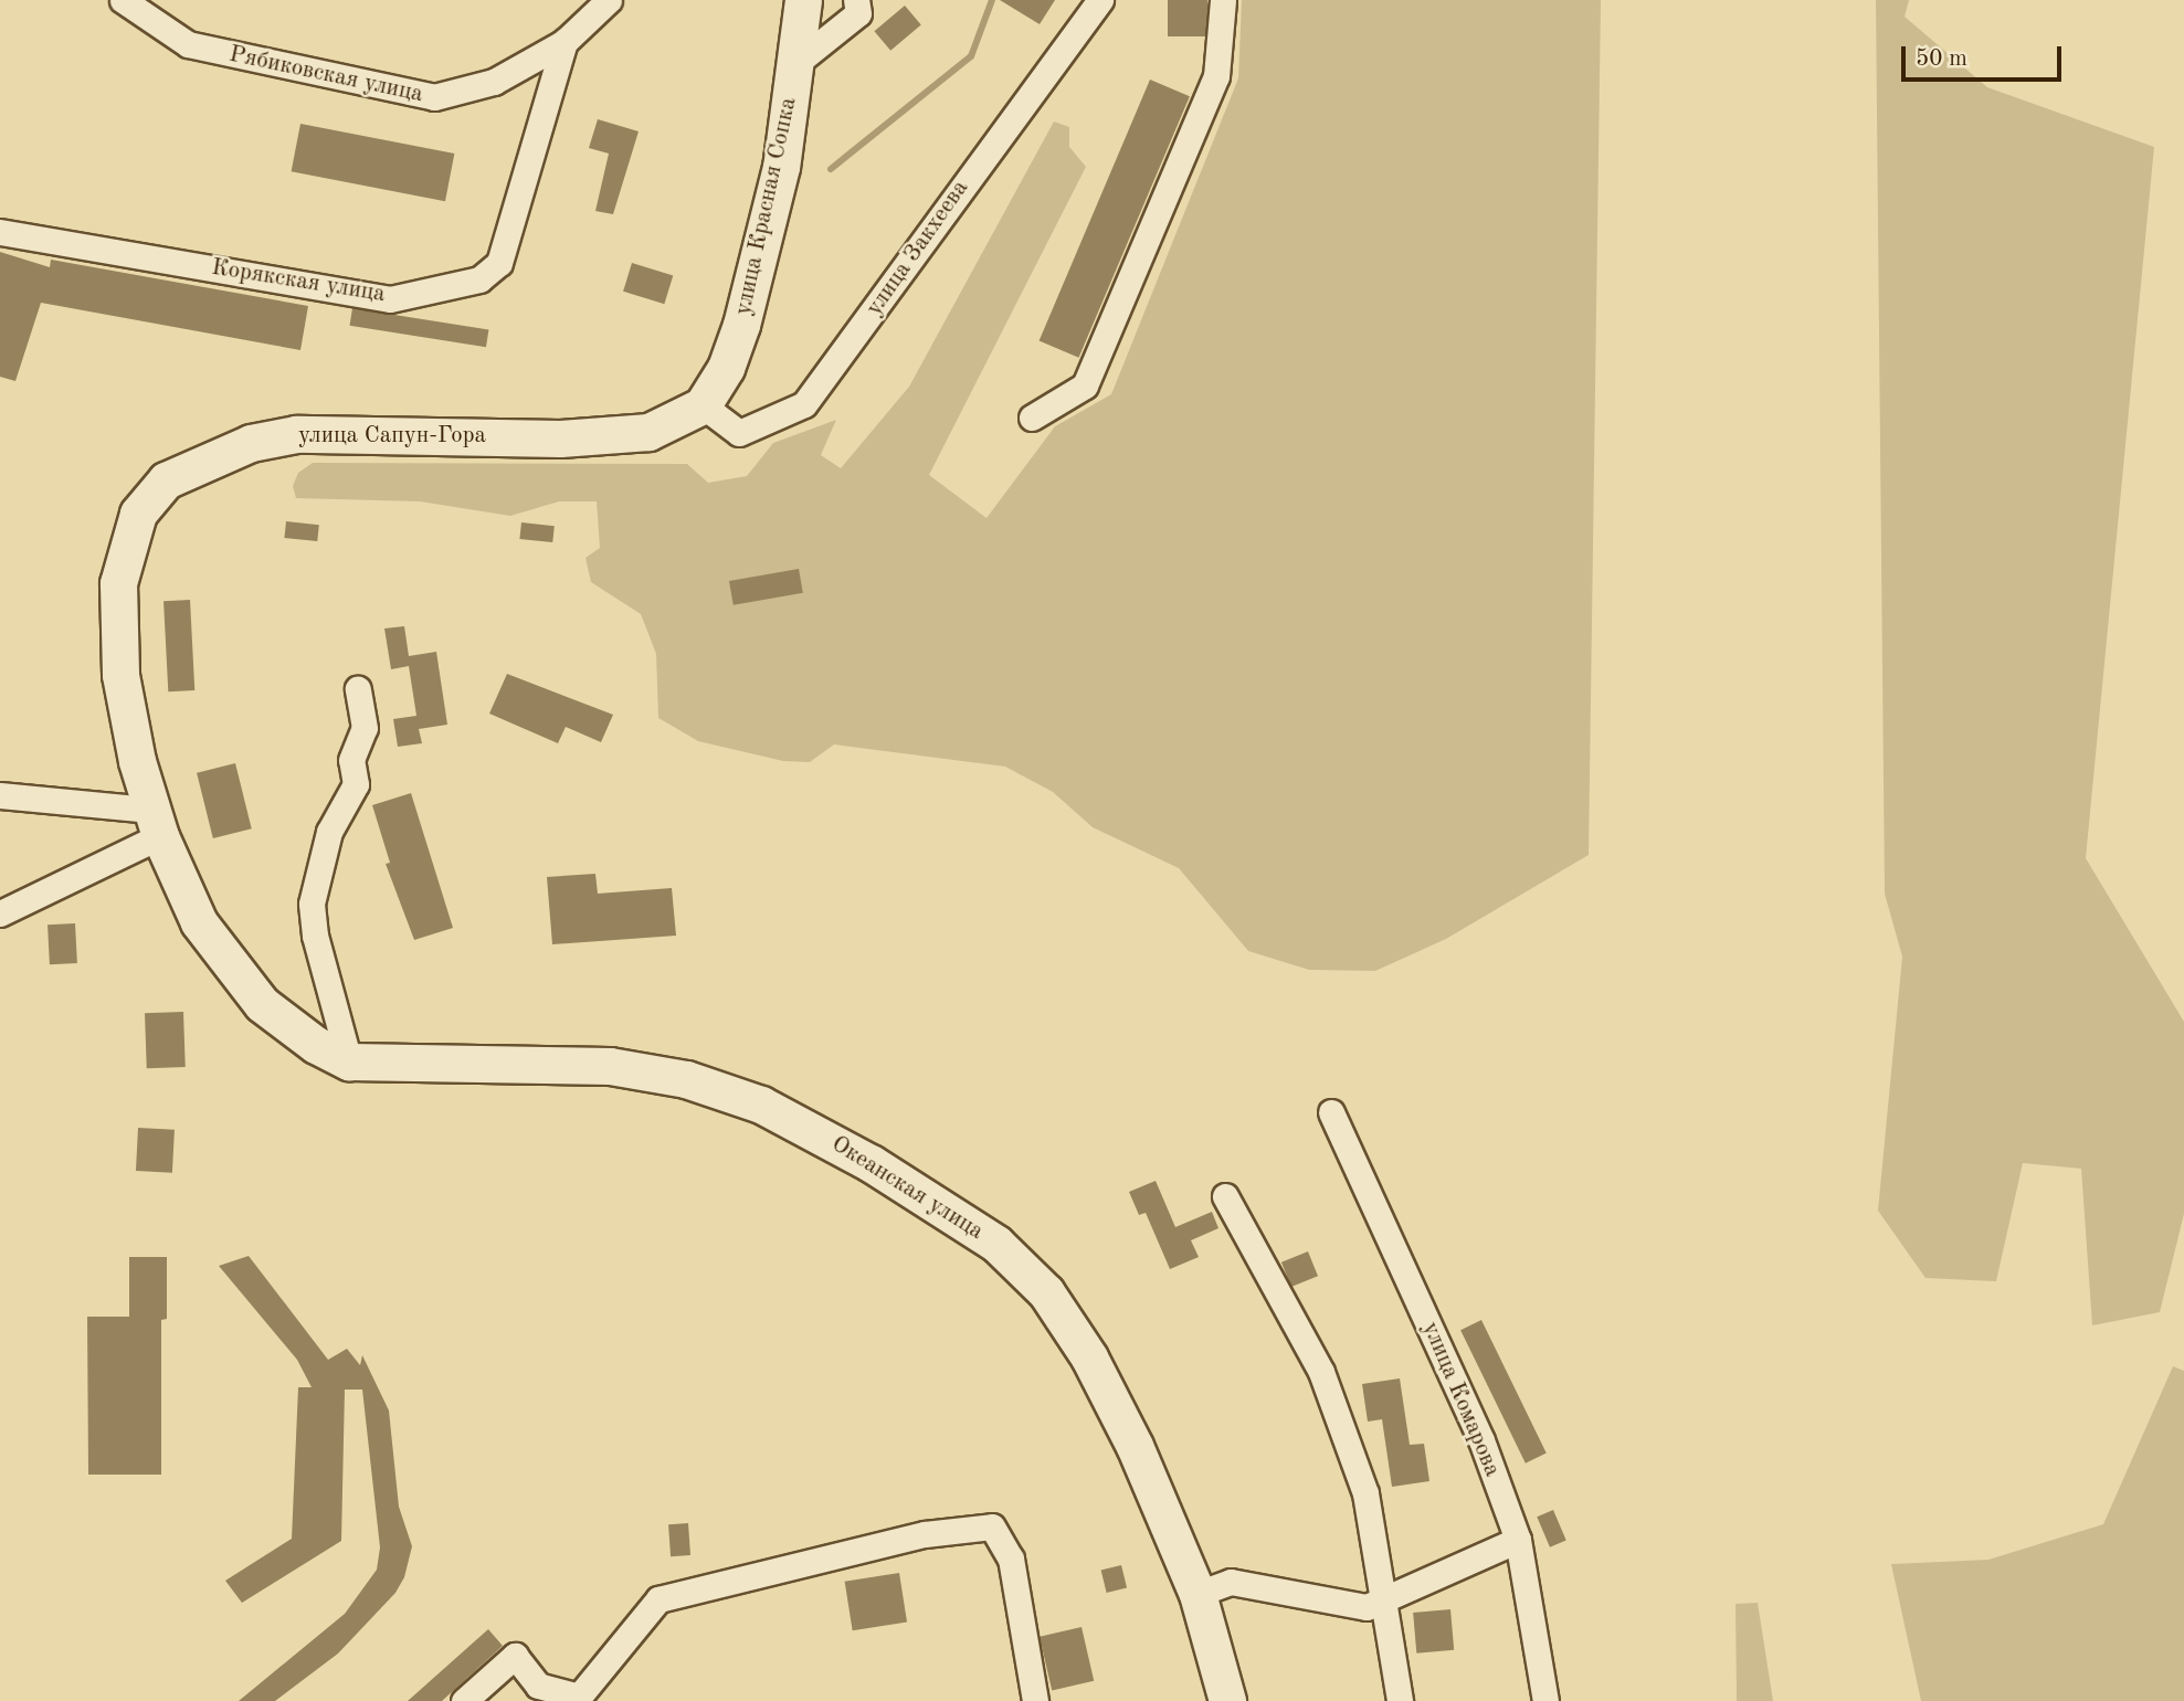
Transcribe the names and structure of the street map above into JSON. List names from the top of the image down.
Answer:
{
  "streets": {
    "main road": ["улица Красная Сопка", "улица Сапун-Гора", "Океанская улица"],
    "street": [
      "Рябиковская улица",
      "улица Закхеева",
      "Корякская улица",
      "улица Комарова"
    ]
  },
  "crossings": [
    ["Рябиковская улица", "Корякская улица"],
    ["улица Красная Сопка", "улица Закхеева"],
    ["улица Красная Сопка", "улица Сапун-Гора"],
    ["улица Закхеева", "улица Сапун-Гора"],
    ["улица Сапун-Гора", "Океанская улица"]
  ],
  "scale_bar": "50 m"
}
